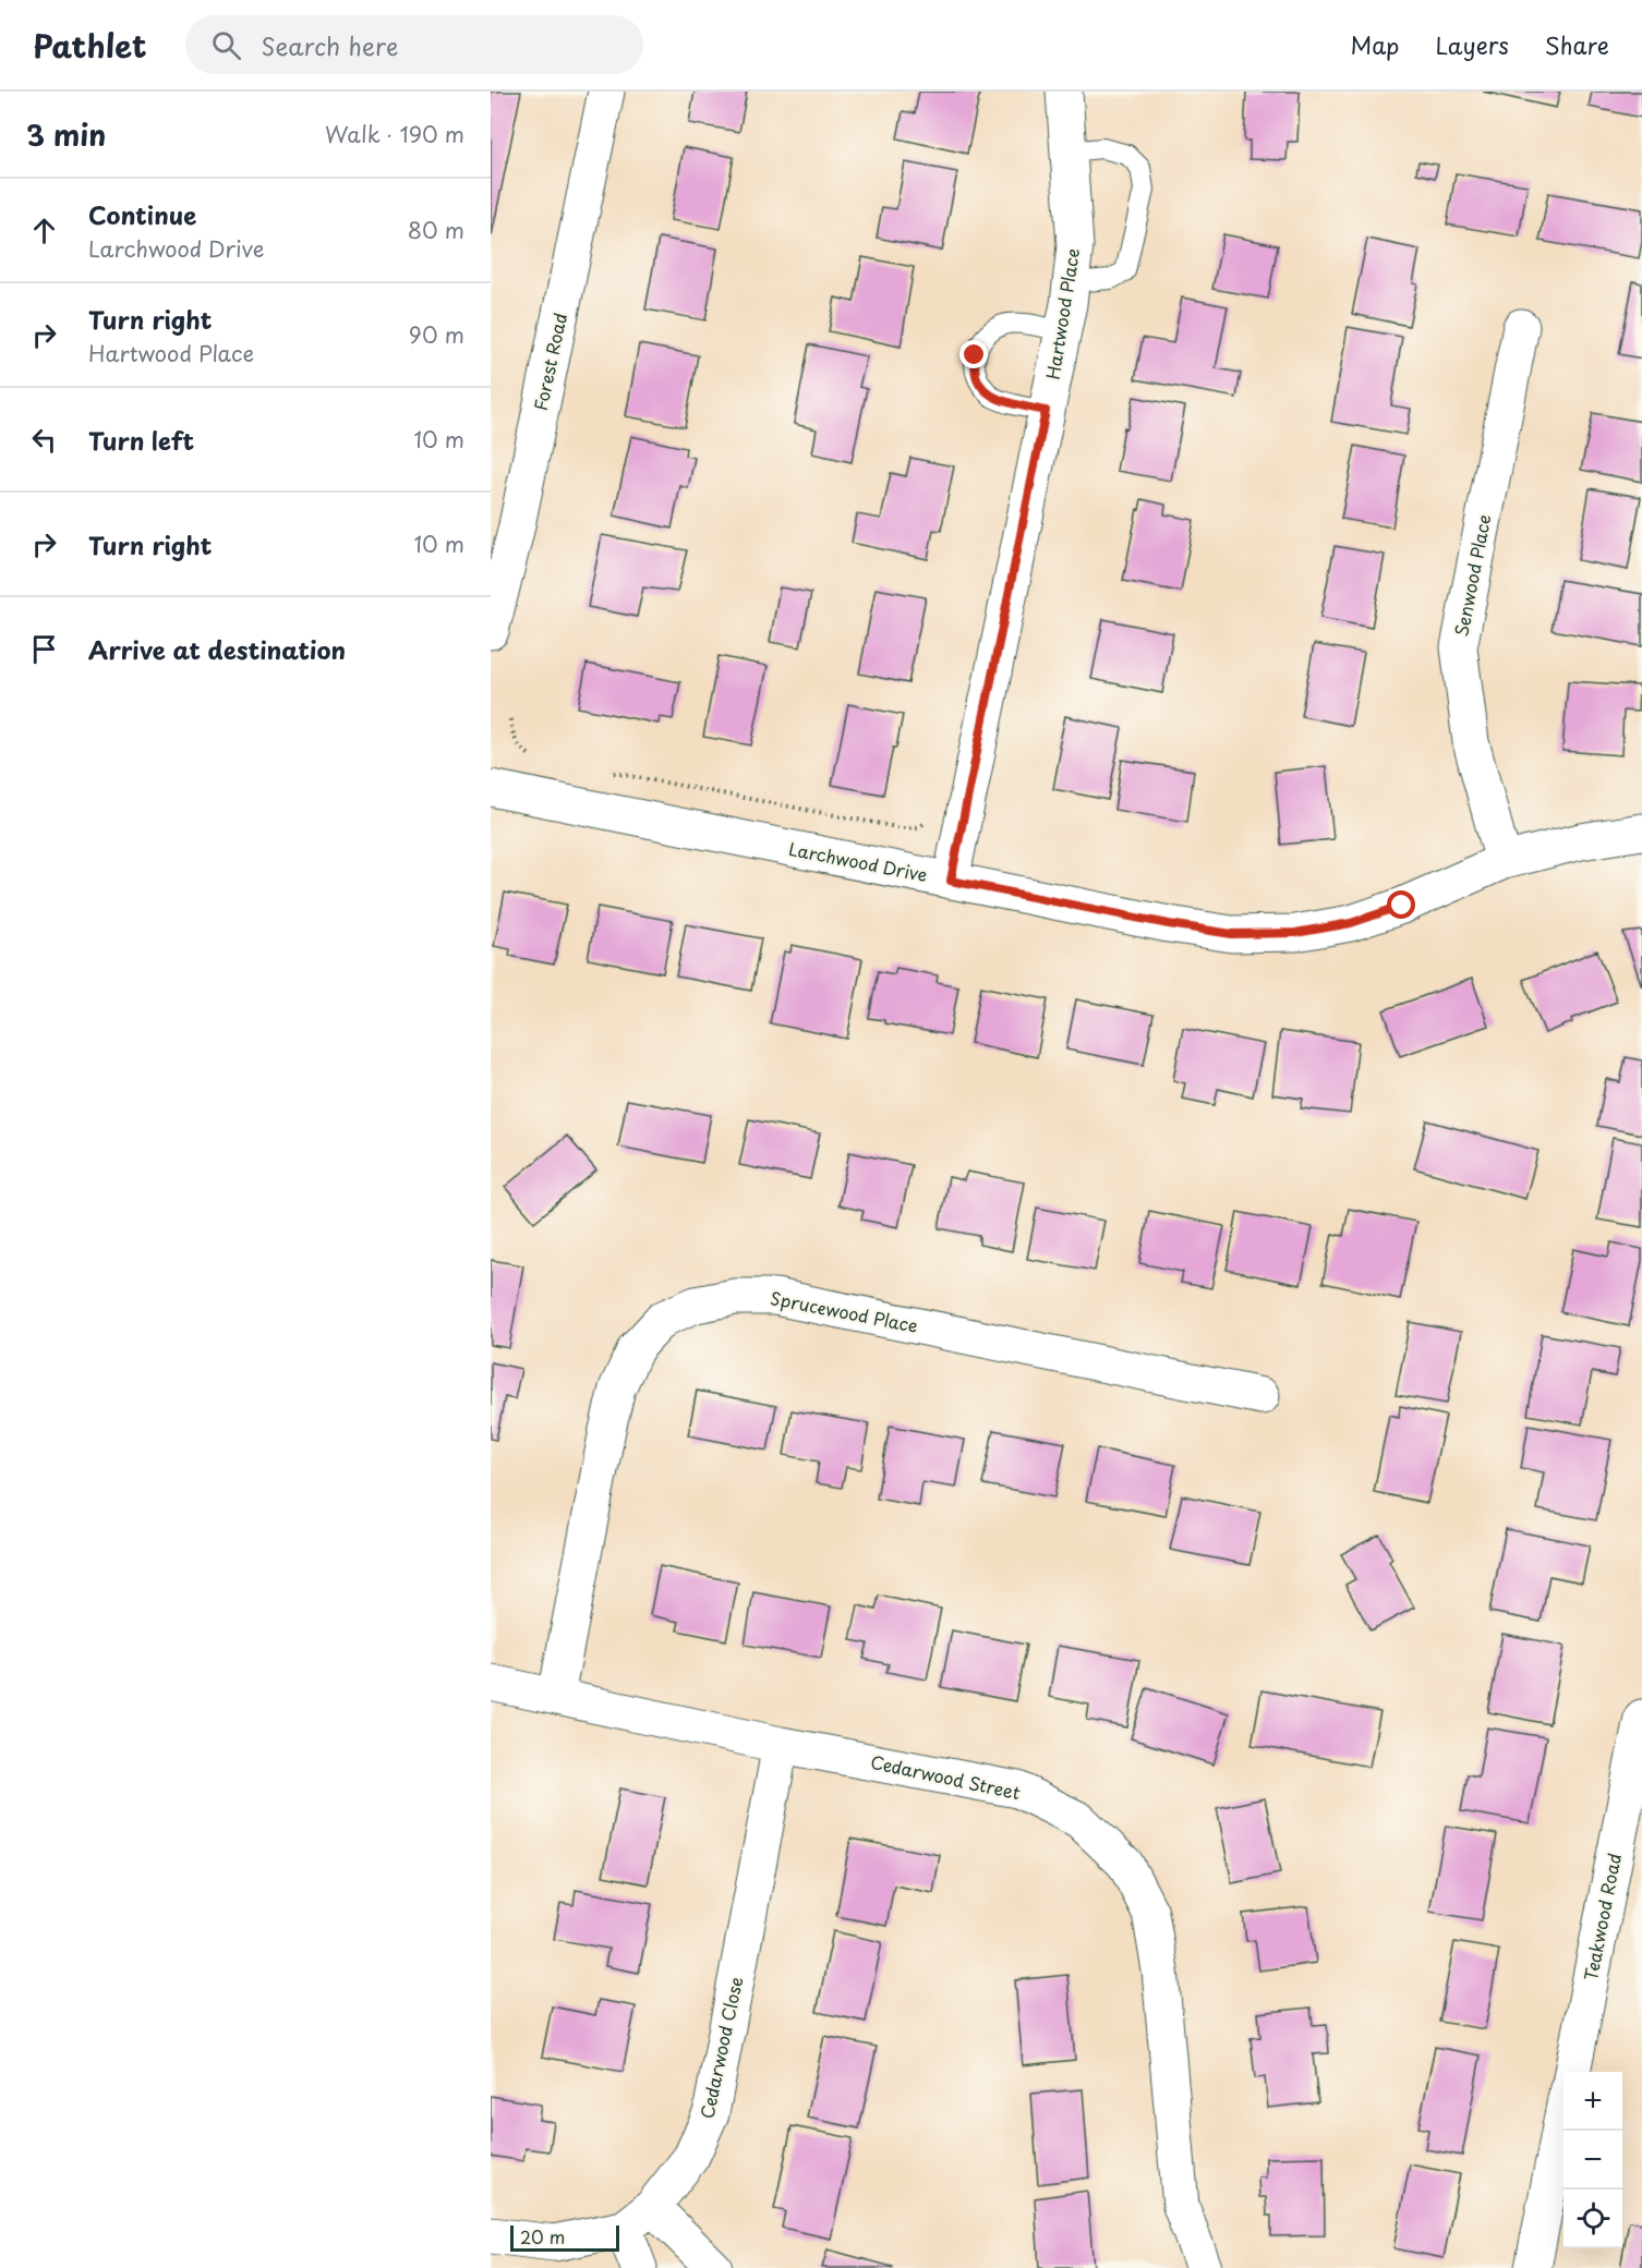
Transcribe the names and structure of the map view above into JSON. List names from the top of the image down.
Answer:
{
  "streets": {
    "street": [
      "Hartwood Place",
      "Forest Road",
      "Senwood Place",
      "Larchwood Drive",
      "Sprucewood Place",
      "Cedarwood Street",
      "Teakwood Road",
      "Cedarwood Close"
    ]
  },
  "crossings": [
    ["Hartwood Place", "Larchwood Drive"],
    ["Senwood Place", "Larchwood Drive"],
    ["Sprucewood Place", "Cedarwood Street"],
    ["Cedarwood Street", "Cedarwood Close"]
  ],
  "scale_bar": "20 m",
  "page": {
    "header": "Pathlet",
    "search": "Search here",
    "nav": ["Map", "Layers", "Share"],
    "heading": ["3 min", "Walk · 190 m"],
    "list": [
      ["Continue", "Larchwood Drive", "80 m"],
      ["Turn right", "Hartwood Place", "90 m"],
      ["Turn left", "10 m"],
      ["Turn right", "10 m"],
      "Arrive at destination"
    ],
    "map_buttons": ["+", "−"],
    "scale": "20 m"
  }
}
